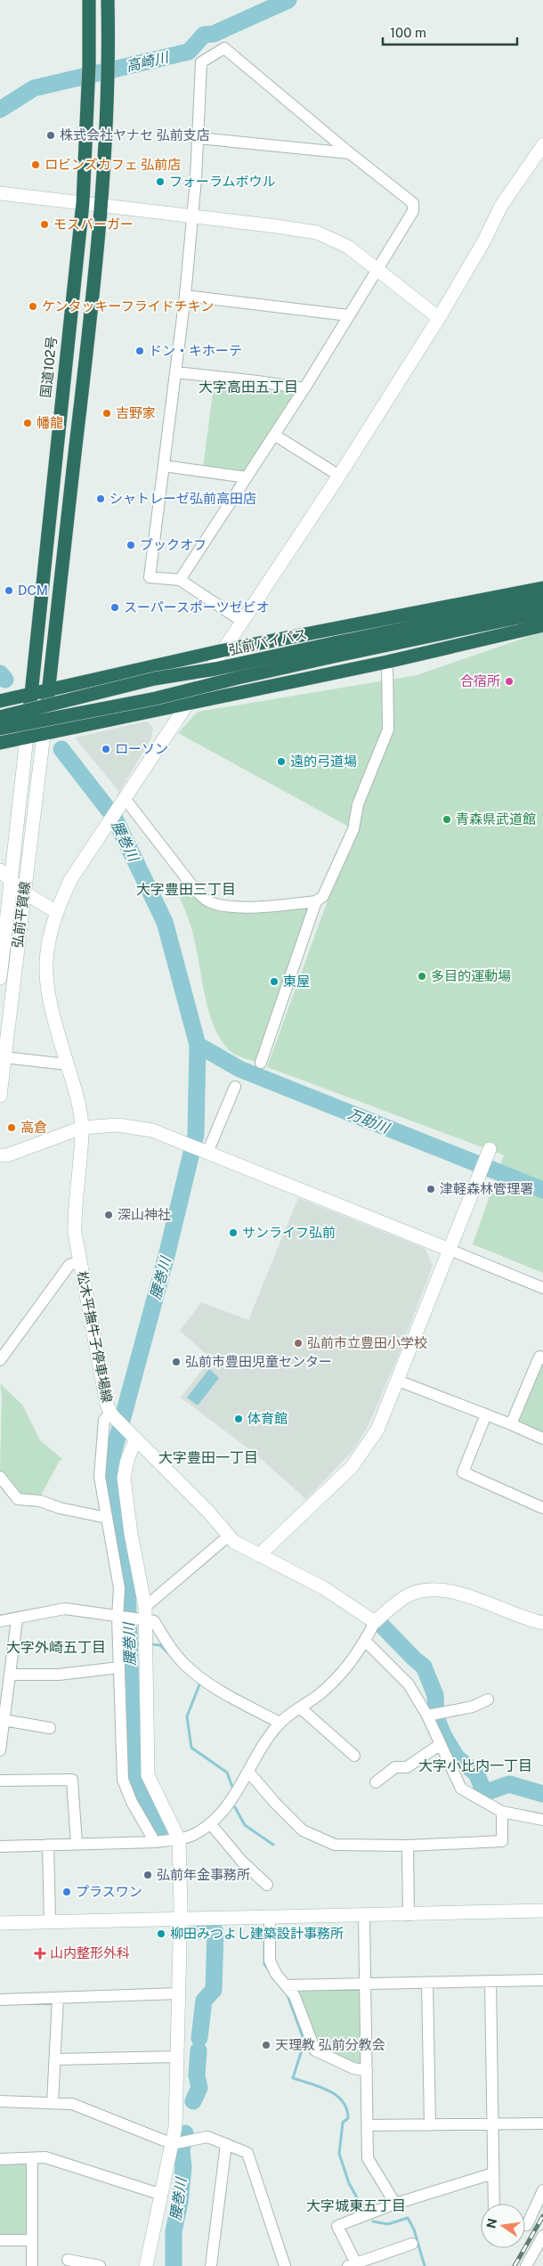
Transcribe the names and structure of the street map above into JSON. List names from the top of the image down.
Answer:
{
  "streets": {
    "highway": ["国道102号", "弘前バイパス"],
    "street": ["弘前平賀線", "松木平撫牛子停車場線"]
  },
  "crossings": [
    ["国道102号", "弘前平賀線"]
  ],
  "districts": [
    "大字高田五丁目",
    "大字豊田三丁目",
    "大字豊田一丁目",
    "大字外崎五丁目",
    "大字小比内一丁目",
    "大字城東五丁目"
  ],
  "water": ["高崎川", "腰巻川", "万助川"],
  "places": {
    "other": [
      "株式会社ヤナセ 弘前支店",
      "ロビンズカフェ 弘前店",
      "フォーラムボウル",
      "モスバーガー",
      "ケンタッキーフライドチキン",
      "ドン・キホーテ",
      "吉野家",
      "幡龍",
      "シャトレーゼ弘前高田店",
      "ブックオフ",
      "DCM",
      "スーパースポーツゼビオ",
      "合宿所",
      "ローソン",
      "遠的弓道場",
      "青森県武道館",
      "多目的運動場",
      "東屋",
      "高倉",
      "津軽森林管理署",
      "深山神社",
      "サンライフ弘前",
      "弘前市立豊田小学校",
      "弘前市豊田児童センター",
      "体育館",
      "弘前年金事務所",
      "プラスワン",
      "柳田みつよし建築設計事務所",
      "天理教 弘前分教会"
    ],
    "health": ["山内整形外科"]
  },
  "scale_bar": "100 m",
  "north": "left"
}
